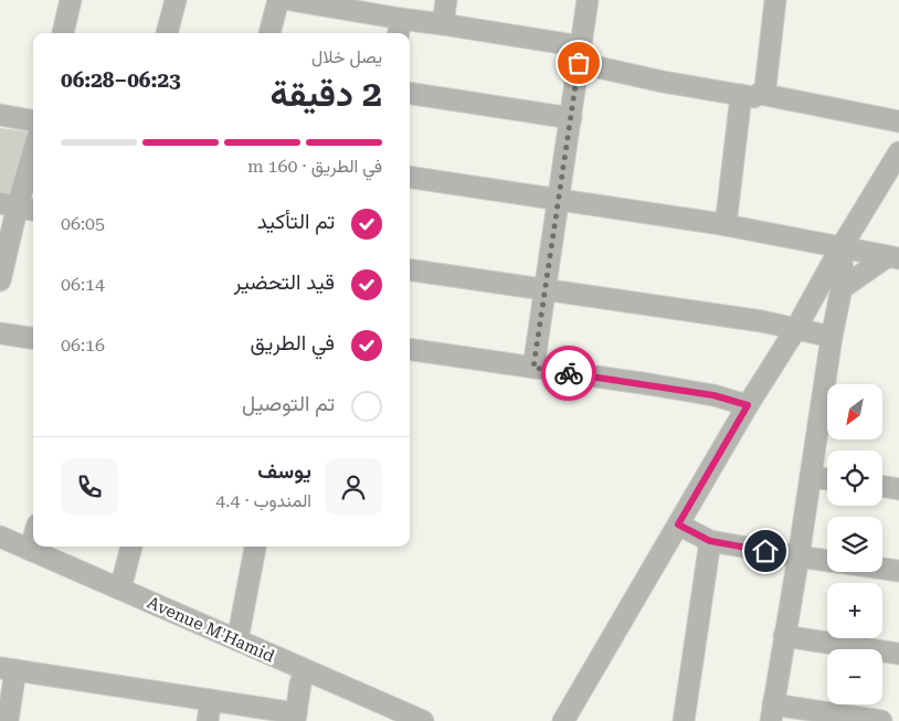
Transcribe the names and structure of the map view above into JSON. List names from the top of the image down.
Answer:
{
  "streets": {
    "street": ["Avenue M'Hamid"]
  },
  "north": "bottom left",
  "page": {
    "heading": ["2 دقيقة", "يصل خلال", "06:23–06:28"],
    "panel": ["يوسف", "المندوب · 4.4"],
    "bar": "في الطريق · 160 m",
    "list": [
      ["تم التأكيد", "06:05"],
      ["قيد التحضير", "06:14"],
      ["في الطريق", "06:16"],
      "تم التوصيل"
    ],
    "map_buttons": ["+", "−"]
  }
}
